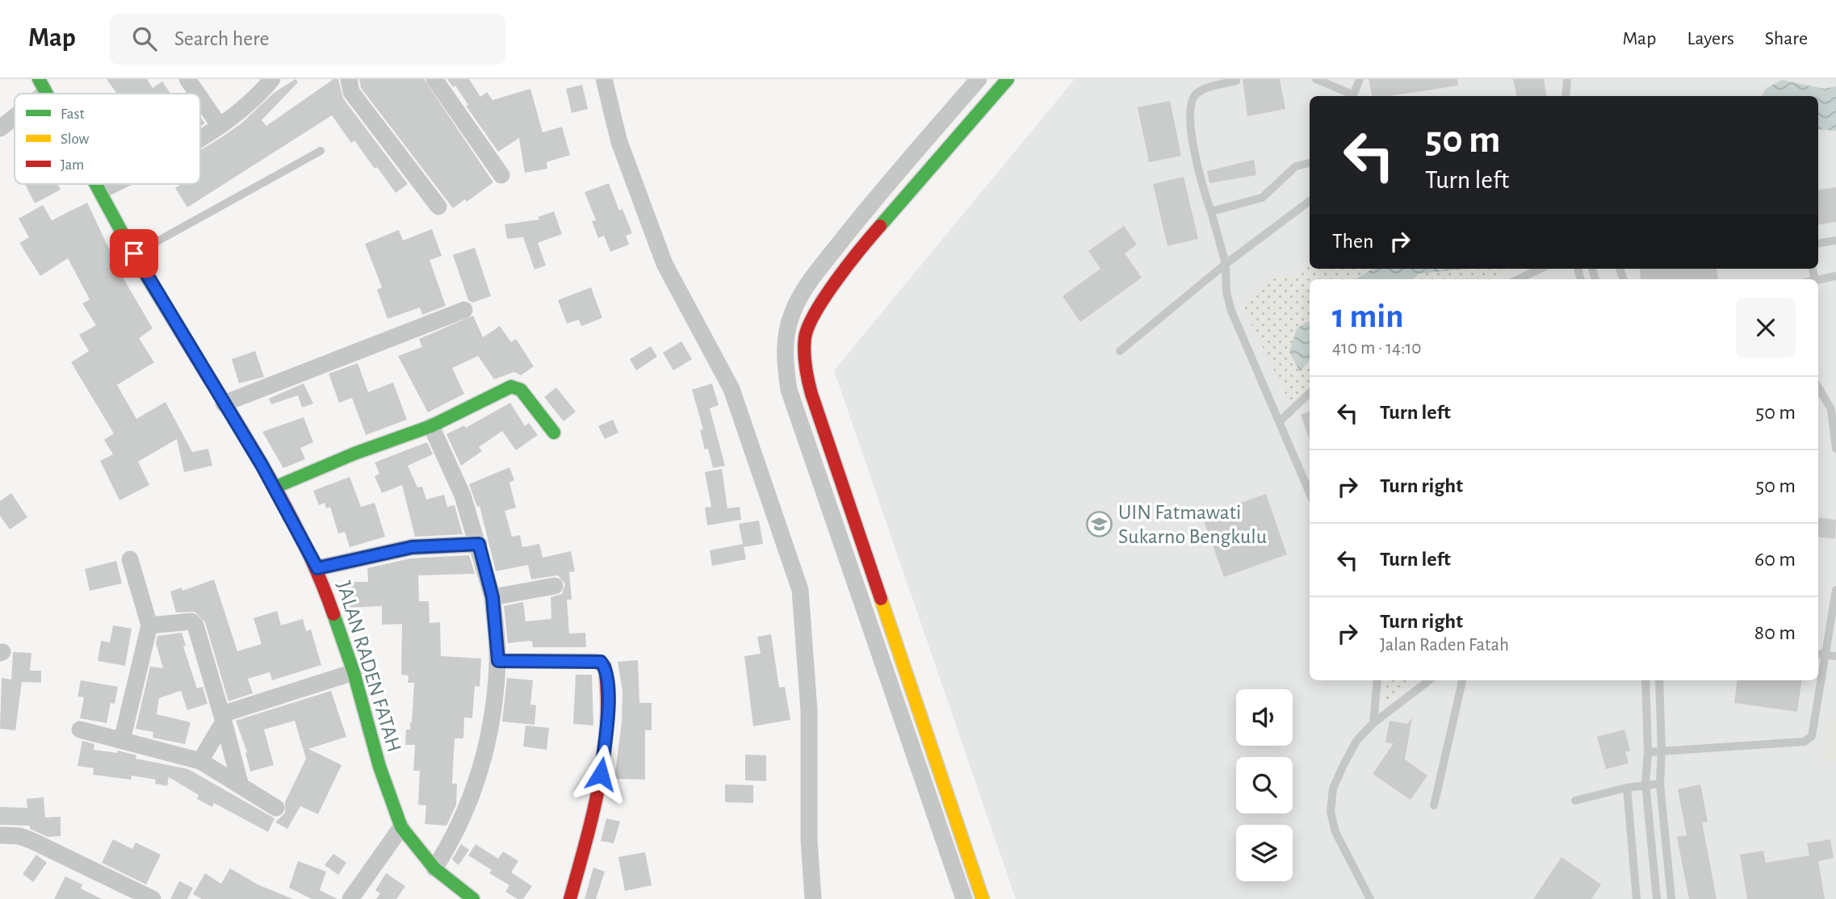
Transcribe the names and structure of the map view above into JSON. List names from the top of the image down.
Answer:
{
  "streets": {
    "main road": ["JALAN RADEN FATAH"]
  },
  "places": {
    "school or university": ["UIN Fatmawati Sukarno Bengkulu"]
  },
  "legend": ["Fast", "Slow", "Jam"],
  "page": {
    "header": "Map",
    "search": "Search here",
    "nav": ["Map", "Layers", "Share"],
    "turn": ["50 m", "Turn left"],
    "then": "Then",
    "heading": ["1 min", "410 m · 14:10"],
    "list": [
      {
        "name": "Turn left",
        "value": "50 m"
      },
      {
        "name": "Turn right",
        "value": "50 m"
      },
      {
        "name": "Turn left",
        "value": "60 m"
      },
      {
        "name": "Turn right",
        "note": "Jalan Raden Fatah",
        "value": "80 m"
      }
    ]
  }
}
